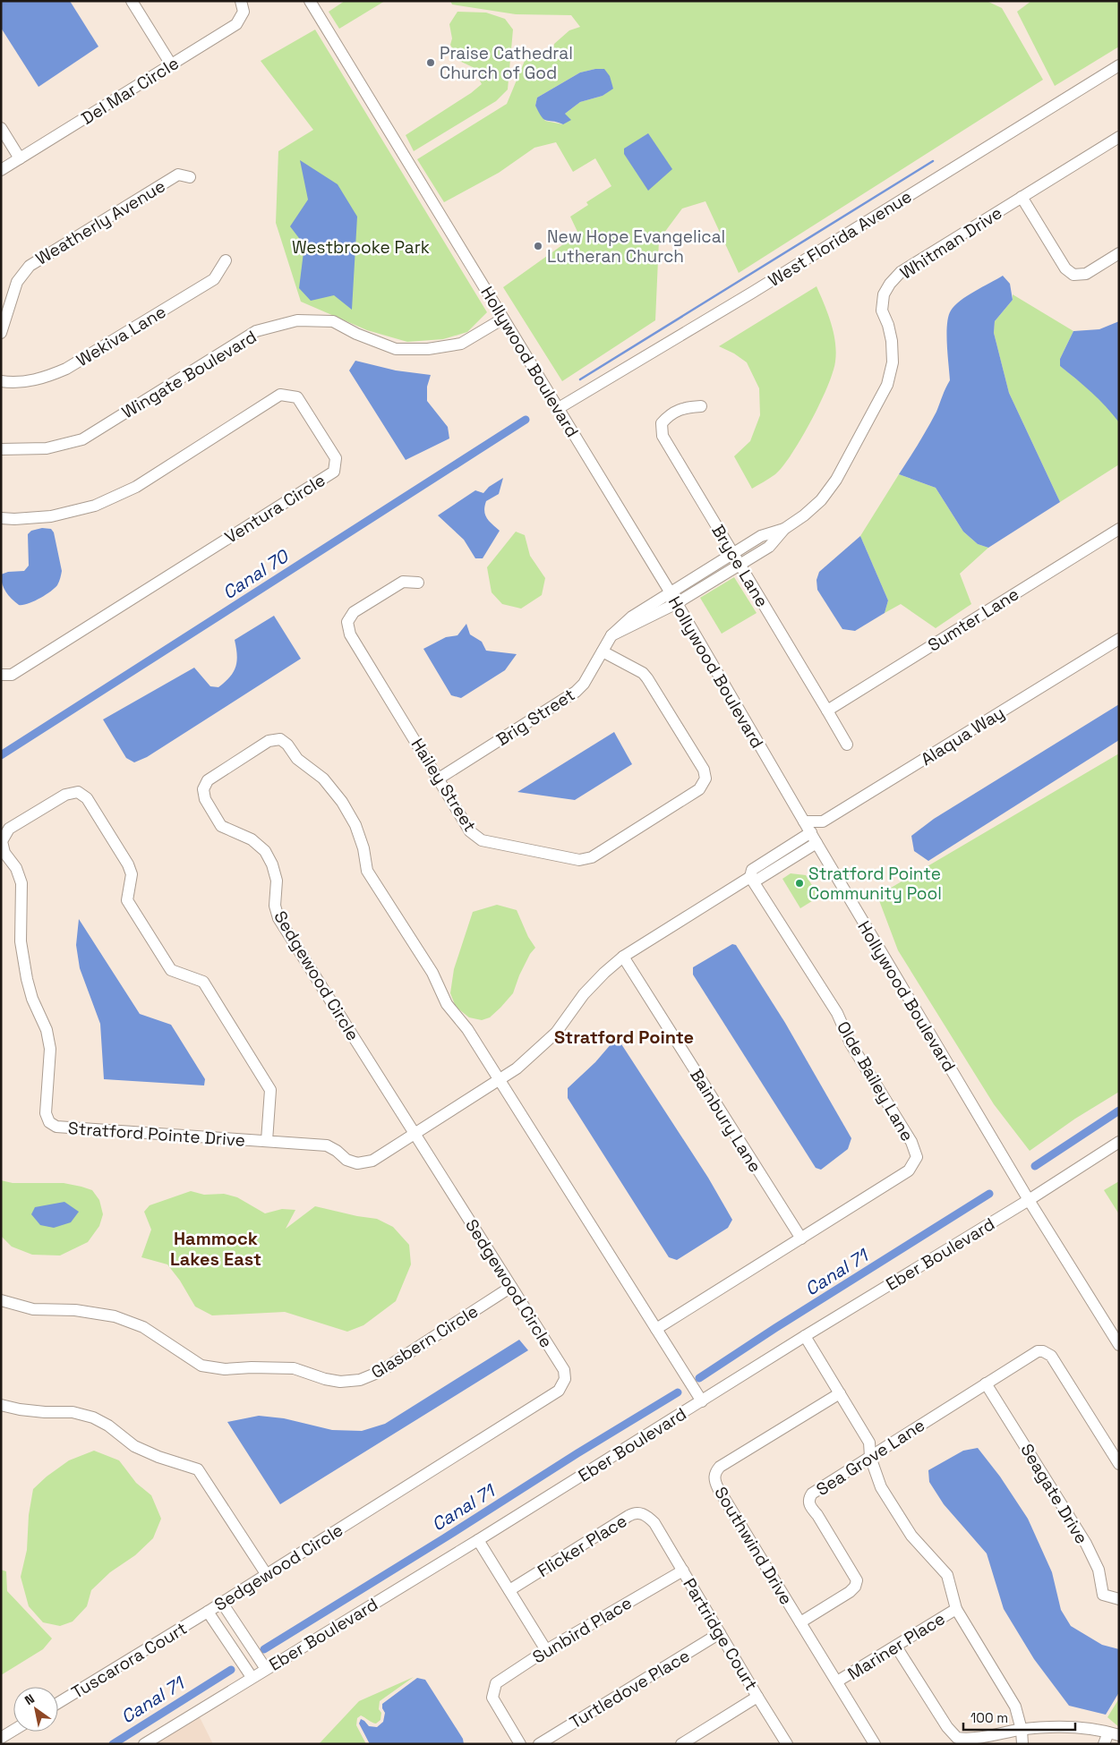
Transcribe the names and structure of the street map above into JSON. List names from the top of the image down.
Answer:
{
  "streets": {
    "street": [
      "Del Mar Circle",
      "Weatherly Avenue",
      "West Florida Avenue",
      "Whitman Drive",
      "Wekiva Lane",
      "Hollywood Boulevard",
      "Wingate Boulevard",
      "Ventura Circle",
      "Bryce Lane",
      "Sumter Lane",
      "Brig Street",
      "Alaqua Way",
      "Hailey Street",
      "Sedgewood Circle",
      "Olde Bailey Lane",
      "Bainbury Lane",
      "Stratford Pointe Drive",
      "Eber Boulevard",
      "Glasbern Circle",
      "Sea Grove Lane",
      "Seagate Drive",
      "Flicker Place",
      "Southwind Drive",
      "Sunbird Place",
      "Partridge Court",
      "Mariner Place",
      "Tuscarora Court",
      "Turtledove Place"
    ]
  },
  "crossings": [
    ["West Florida Avenue", "Hollywood Boulevard"],
    ["Whitman Drive", "Hollywood Boulevard"],
    ["Whitman Drive", "Bryce Lane"],
    ["Whitman Drive", "Brig Street"],
    ["Hollywood Boulevard", "Wingate Boulevard"],
    ["Hollywood Boulevard", "Brig Street"],
    ["Hollywood Boulevard", "Alaqua Way"],
    ["Hollywood Boulevard", "Eber Boulevard"],
    ["Bryce Lane", "Sumter Lane"],
    ["Brig Street", "Hailey Street"],
    ["Sedgewood Circle", "Olde Bailey Lane"],
    ["Sedgewood Circle", "Stratford Pointe Drive"],
    ["Sedgewood Circle", "Eber Boulevard"],
    ["Sedgewood Circle", "Glasbern Circle"],
    ["Sedgewood Circle", "Tuscarora Court"],
    ["Olde Bailey Lane", "Bainbury Lane"],
    ["Olde Bailey Lane", "Stratford Pointe Drive"],
    ["Bainbury Lane", "Stratford Pointe Drive"],
    ["Sea Grove Lane", "Seagate Drive"],
    ["Sea Grove Lane", "Southwind Drive"],
    ["Flicker Place", "Partridge Court"],
    ["Southwind Drive", "Mariner Place"],
    ["Sunbird Place", "Partridge Court"],
    ["Partridge Court", "Turtledove Place"]
  ],
  "districts": ["Stratford Pointe", "Hammock Lakes East"],
  "water": ["Canal 70", "Canal 71"],
  "parks": ["Westbrooke Park"],
  "places": ["Praise Cathedral Church of God", "New Hope Evangelical Lutheran Church", "Stratford Pointe Community Pool"],
  "scale_bar": "100 m",
  "north": "top left"
}
